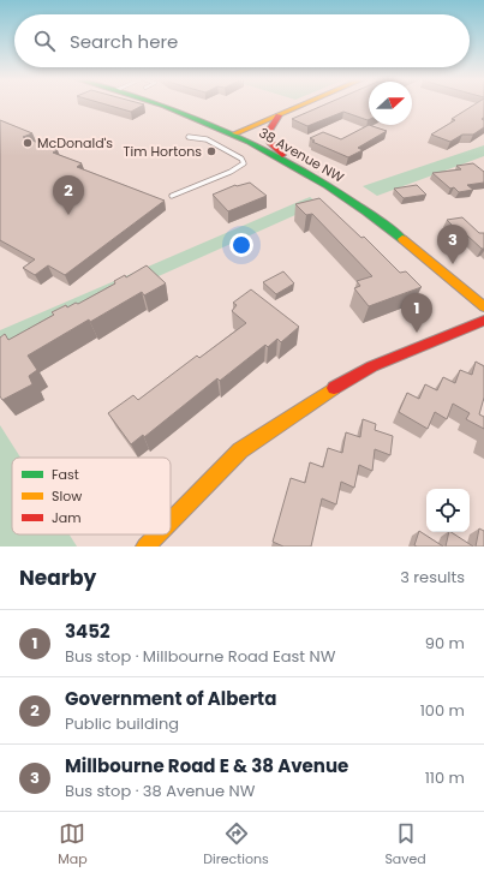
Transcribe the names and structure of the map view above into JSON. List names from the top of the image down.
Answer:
{
  "streets": {
    "street": ["38 Avenue NW"]
  },
  "places": ["McDonald's", "Tim Hortons"],
  "legend": ["Fast", "Slow", "Jam"],
  "north": "right",
  "page": {
    "search": "Search here",
    "pins": ["2", "3", "1"],
    "heading": ["Nearby", "3 results"],
    "list": [
      {
        "mark": "1",
        "name": "3452",
        "note": "Bus stop · Millbourne Road East NW",
        "value": "90 m"
      },
      {
        "mark": "2",
        "name": "Government of Alberta",
        "note": "Public building",
        "value": "100 m"
      },
      {
        "mark": "3",
        "name": "Millbourne Road E & 38 Avenue",
        "note": "Bus stop · 38 Avenue NW",
        "value": "110 m"
      }
    ],
    "nav": ["Map", "Directions", "Saved"]
  }
}
